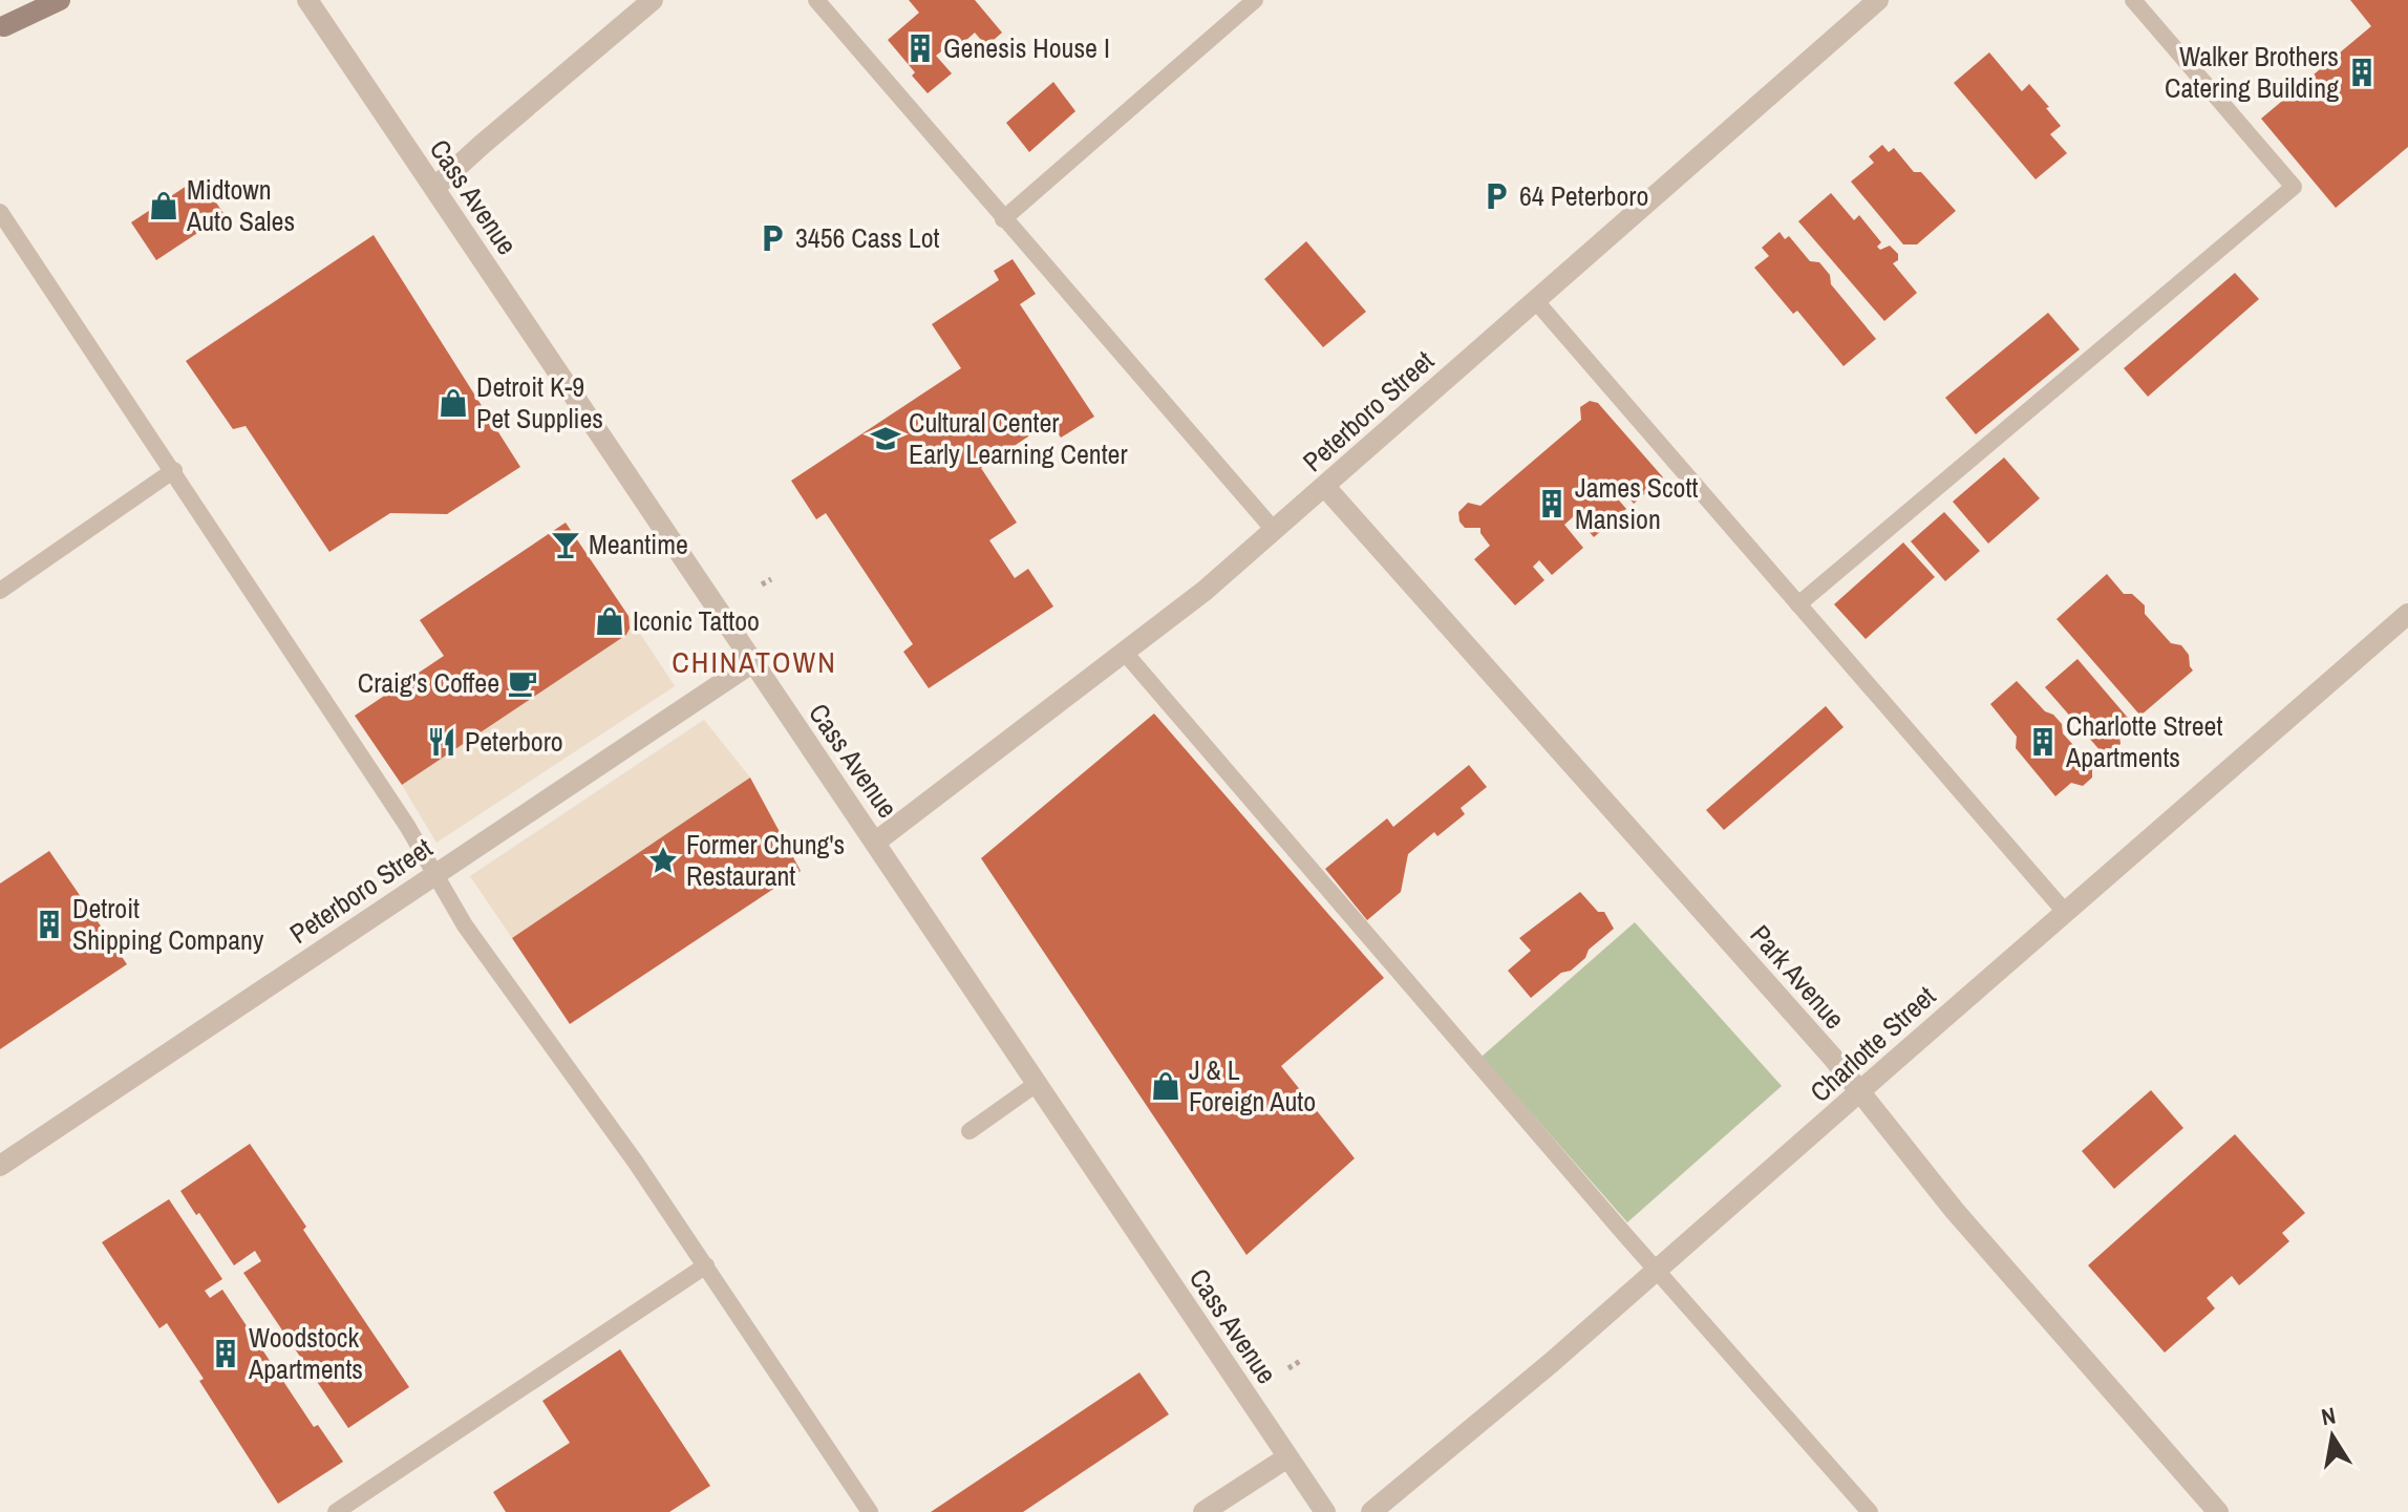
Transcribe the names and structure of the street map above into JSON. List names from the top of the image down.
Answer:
{
  "streets": {
    "street": [
      "Cass Avenue",
      "Peterboro Street",
      "Park Avenue",
      "Charlotte Street"
    ]
  },
  "crossings": [
    ["Cass Avenue", "Peterboro Street"],
    ["Peterboro Street", "Park Avenue"],
    ["Park Avenue", "Charlotte Street"]
  ],
  "districts": ["CHINATOWN"],
  "places": {
    "building": [
      "Genesis House I",
      "Walker Brothers Catering Building",
      "James Scott Mansion",
      "Charlotte Street Apartments",
      "Detroit Shipping Company",
      "Woodstock Apartments"
    ],
    "parking": ["64 Peterboro", "3456 Cass Lot"],
    "shop": [
      "Midtown Auto Sales",
      "Detroit K-9 Pet Supplies",
      "Iconic Tattoo",
      "J & L Foreign Auto"
    ],
    "school or university": ["Cultural Center Early Learning Center"],
    "bar": ["Meantime"],
    "cafe": ["Craig's Coffee"],
    "restaurant": ["Peterboro"],
    "place": ["Former Chung's Restaurant"]
  },
  "north": "top"
}
